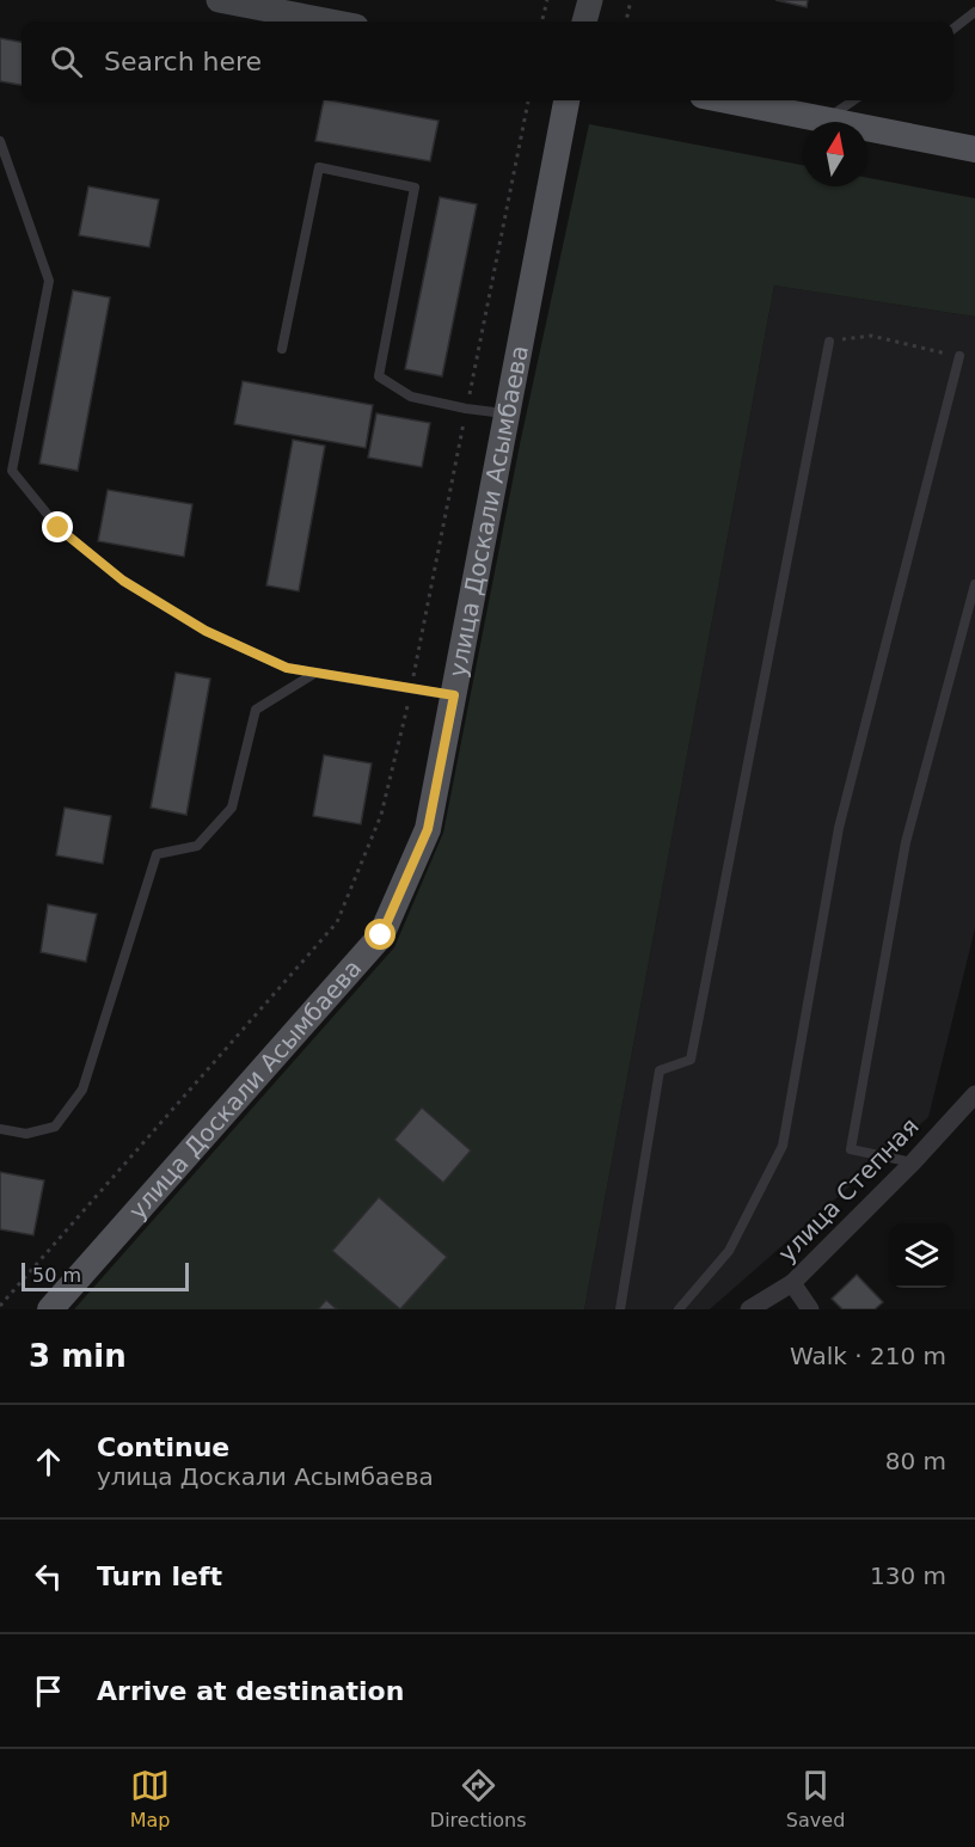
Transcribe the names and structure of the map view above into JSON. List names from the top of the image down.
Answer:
{
  "streets": {
    "main road": ["улица Доскали Асымбаева"],
    "street": ["улица Степная"]
  },
  "scale_bar": "50 m",
  "north": "top",
  "page": {
    "search": "Search here",
    "scale": "50 m",
    "heading": ["3 min", "Walk · 210 m"],
    "list": [
      ["Continue", "улица Доскали Асымбаева", "80 m"],
      ["Turn left", "130 m"],
      "Arrive at destination"
    ],
    "nav": ["Map", "Directions", "Saved"]
  }
}
